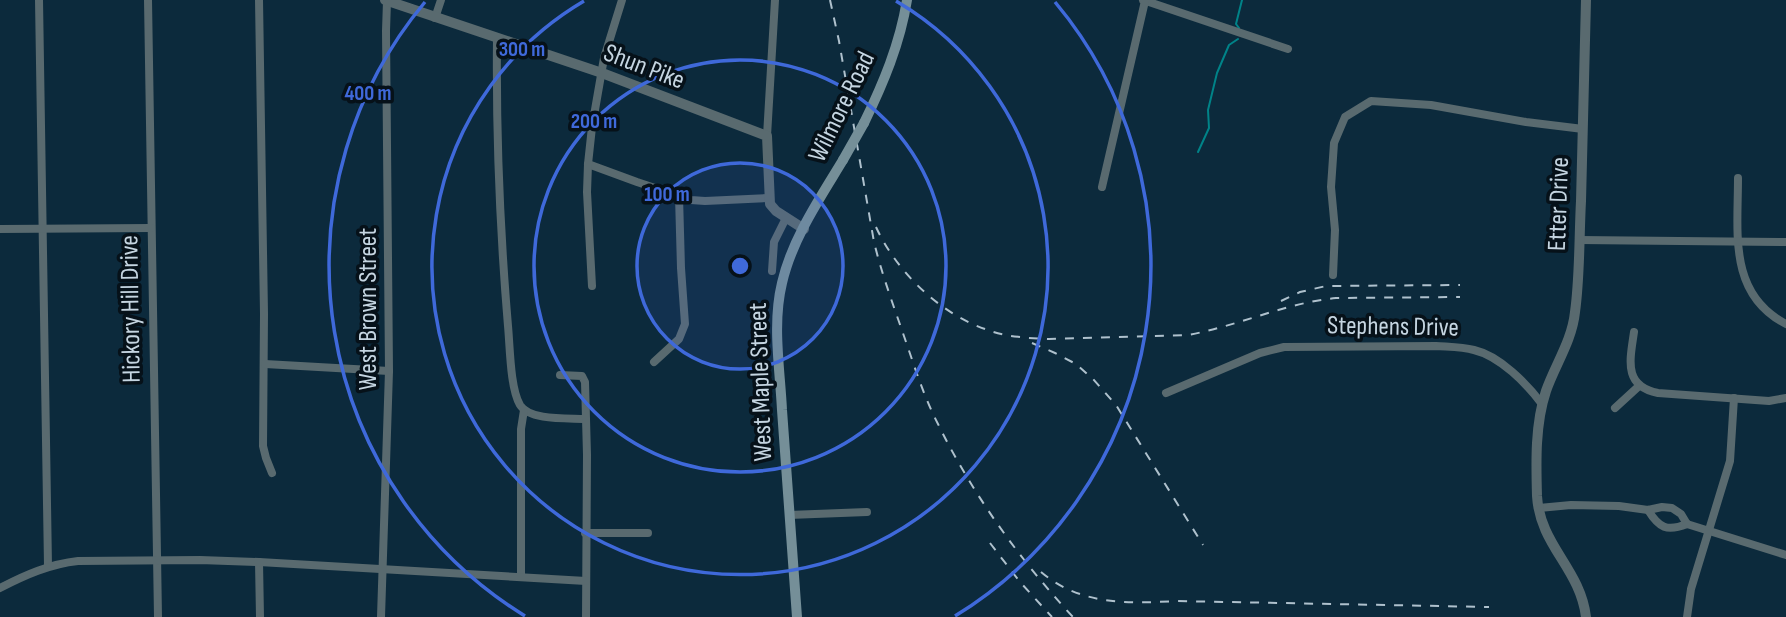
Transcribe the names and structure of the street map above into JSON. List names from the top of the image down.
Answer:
{
  "streets": {
    "main road": ["Wilmore Road", "West Maple Street"],
    "street": [
      "Shun Pike",
      "Etter Drive",
      "Hickory Hill Drive",
      "West Brown Street",
      "Stephens Drive"
    ]
  },
  "crossings": [
    ["Shun Pike", "West Brown Street"],
    ["Wilmore Road", "West Maple Street"],
    ["Etter Drive", "Stephens Drive"]
  ],
  "rings": [
    "300 m",
    "400 m",
    "200 m",
    "100 m"
  ]
}
